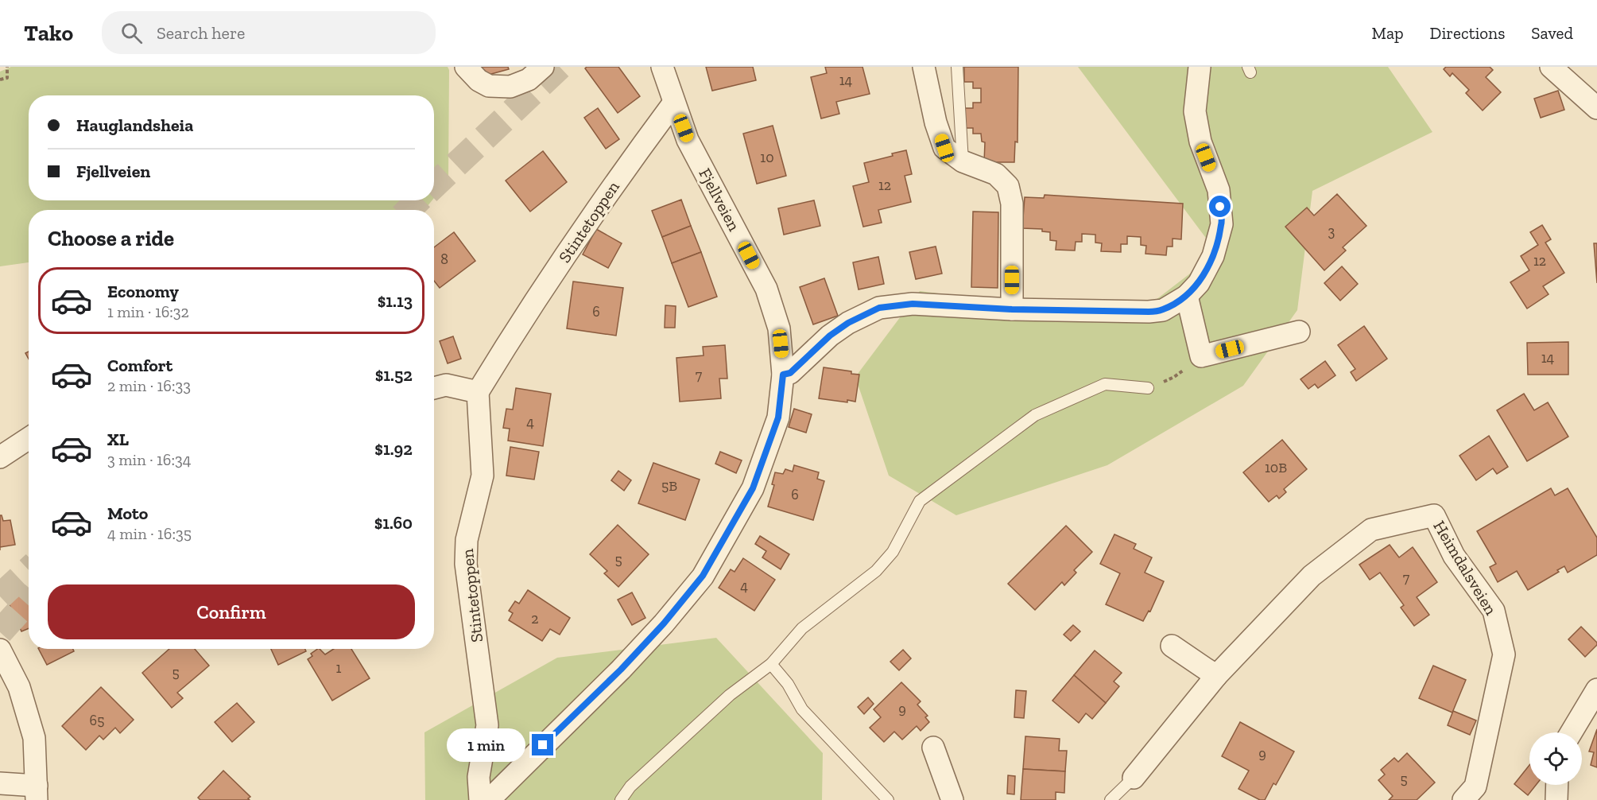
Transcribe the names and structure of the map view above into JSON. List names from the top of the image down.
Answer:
{
  "streets": {
    "street": ["Fjellveien", "Stintetoppen", "Heimdalsveien"]
  },
  "crossings": [
    ["Fjellveien", "Stintetoppen"]
  ],
  "house_numbers": [
    "14",
    "10",
    "12",
    "3",
    "8",
    "12",
    "6",
    "14",
    "7",
    "4",
    "10B",
    "5B",
    "6",
    "5",
    "7",
    "4",
    "2",
    "1",
    "5",
    "9",
    "65",
    "9",
    "5"
  ],
  "page": {
    "header": "Tako",
    "search": "Search here",
    "nav": ["Map", "Directions", "Saved"],
    "banner": ["Hauglandsheia", "Fjellveien"],
    "heading": "Choose a ride",
    "list": [
      {
        "name": "Economy",
        "note": "1 min · 16:32",
        "value": "$1.13"
      },
      {
        "name": "Comfort",
        "note": "2 min · 16:33",
        "value": "$1.52"
      },
      {
        "name": "XL",
        "note": "3 min · 16:34",
        "value": "$1.92"
      },
      {
        "name": "Moto",
        "note": "4 min · 16:35",
        "value": "$1.60"
      }
    ],
    "buttons": "Confirm",
    "bubble": "1 min"
  }
}
